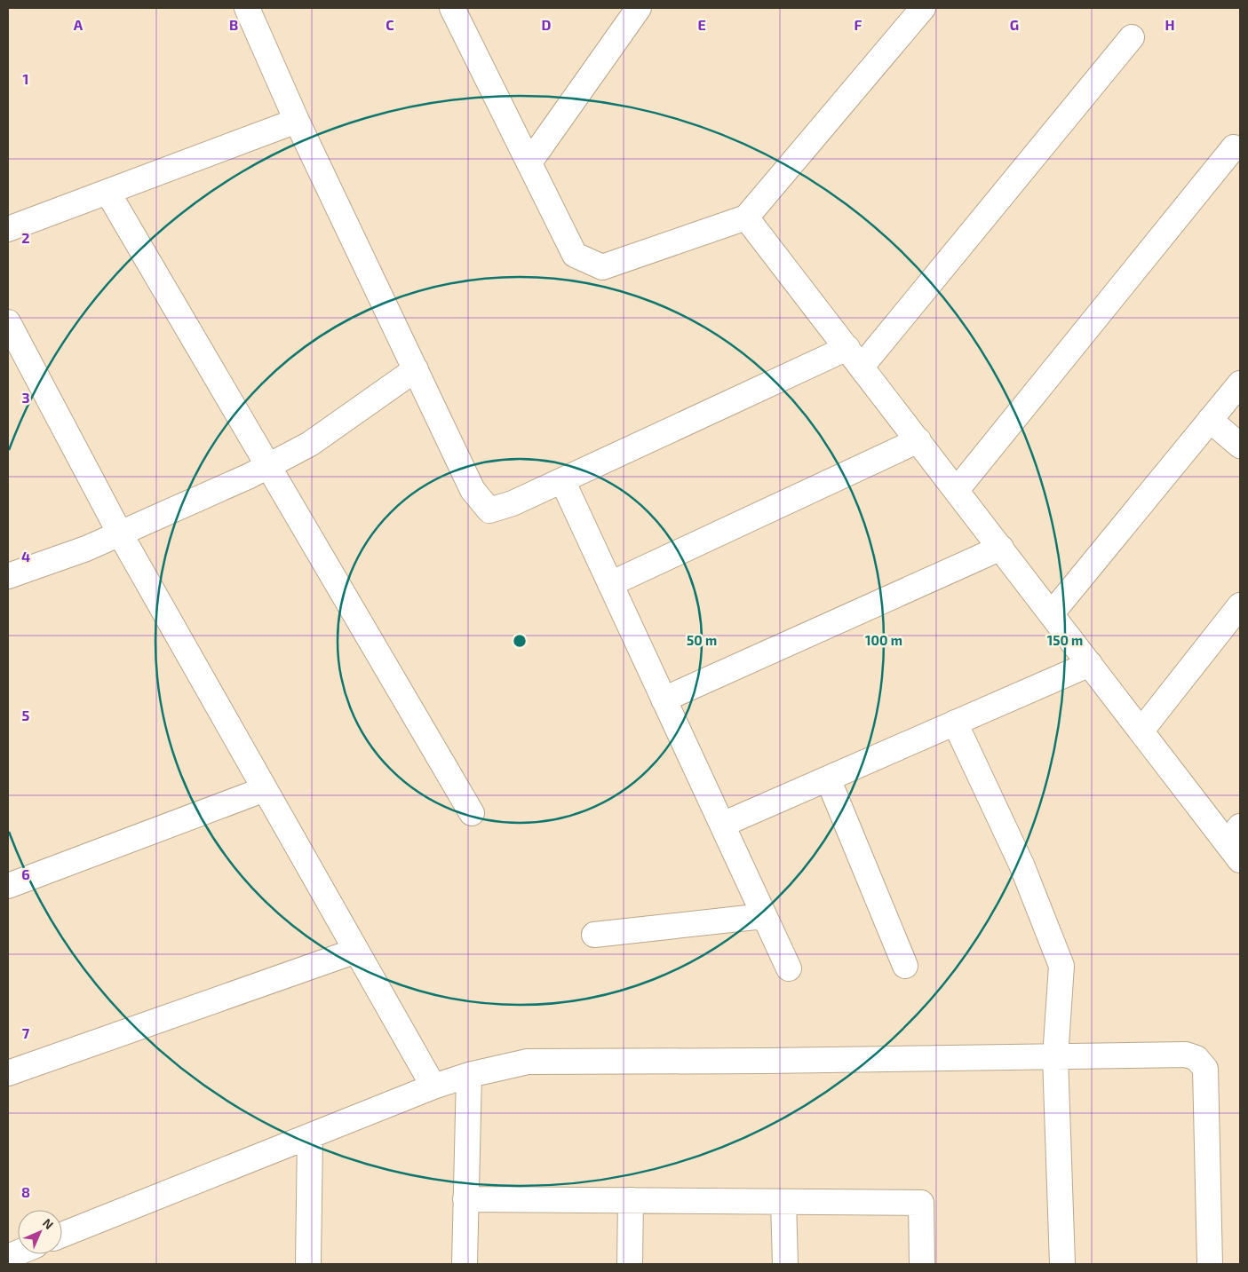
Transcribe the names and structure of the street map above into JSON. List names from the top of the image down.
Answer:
{
  "north": "top right",
  "grid": {
    "columns": [
      "A",
      "B",
      "C",
      "D",
      "E",
      "F",
      "G",
      "H"
    ],
    "rows": [
      "1",
      "2",
      "3",
      "4",
      "5",
      "6",
      "7",
      "8"
    ]
  },
  "rings": ["50 m", "100 m", "150 m"]
}
